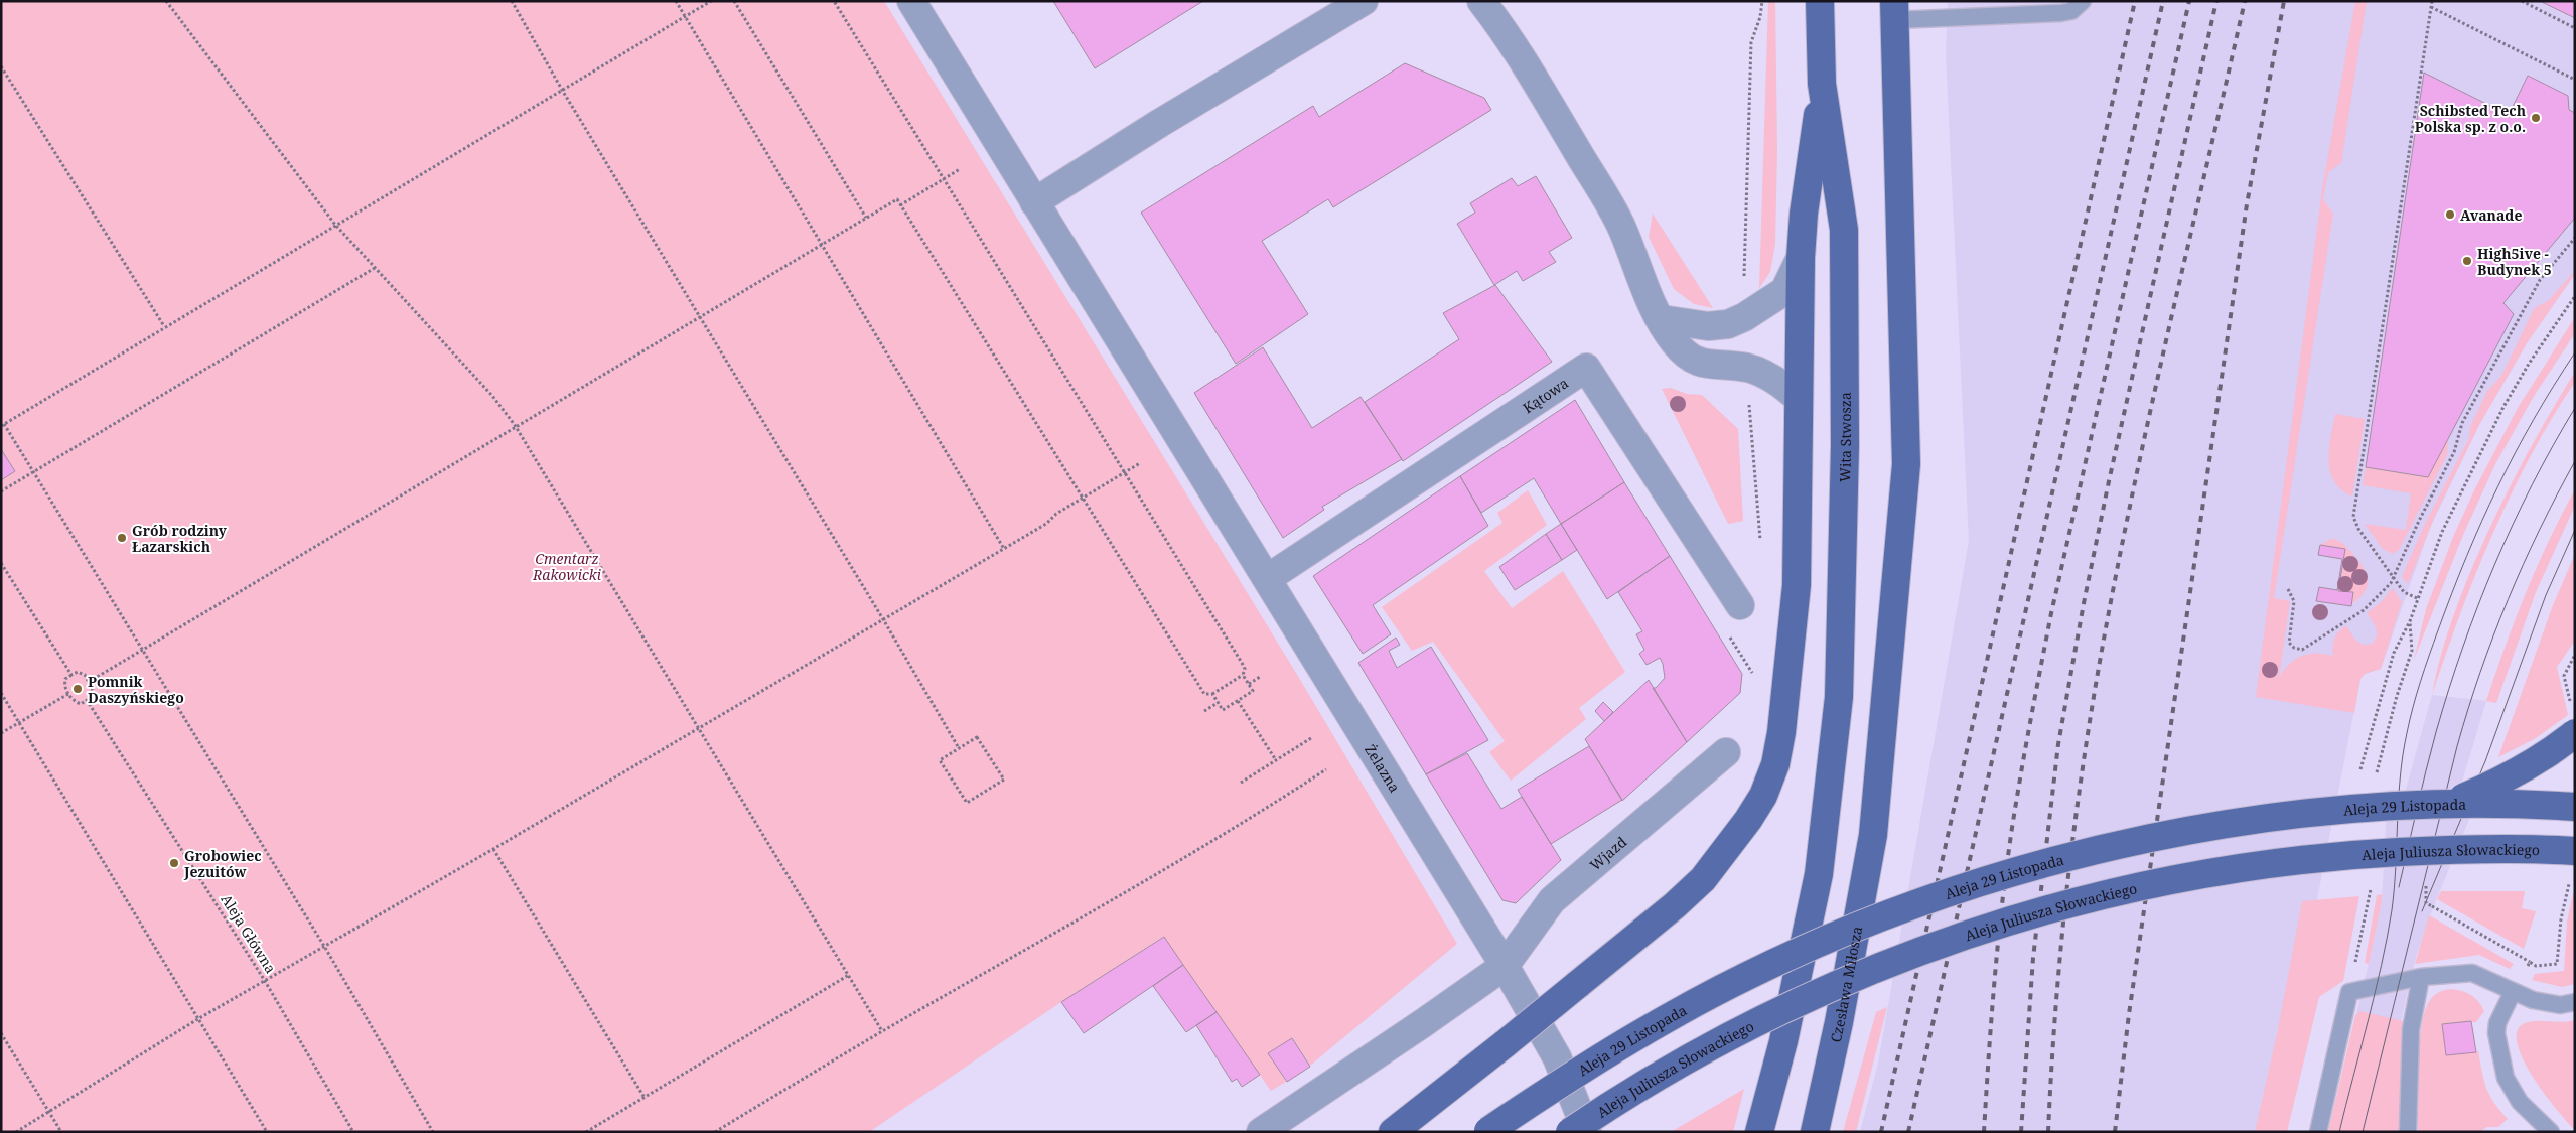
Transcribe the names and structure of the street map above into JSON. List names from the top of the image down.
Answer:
{
  "streets": {
    "main road": [
      "Wita Stwosza",
      "Aleja 29 Listopada",
      "Aleja Juliusza Słowackiego",
      "Czesława Miłosza"
    ],
    "street": ["Kątowa", "Żelazna", "Wjazd"],
    "path": ["Aleja Główna"]
  },
  "crossings": [
    ["Kątowa", "Żelazna"],
    ["Żelazna", "Wjazd"]
  ],
  "parks": ["Cmentarz Rakowicki"],
  "places": [
    "Schibsted Tech Polska sp. z o.o.",
    "Avanade",
    "High5ive - Budynek 5",
    "Grób rodziny Łazarskich",
    "Pomnik Daszyńskiego",
    "Grobowiec Jezuitów"
  ]
}
